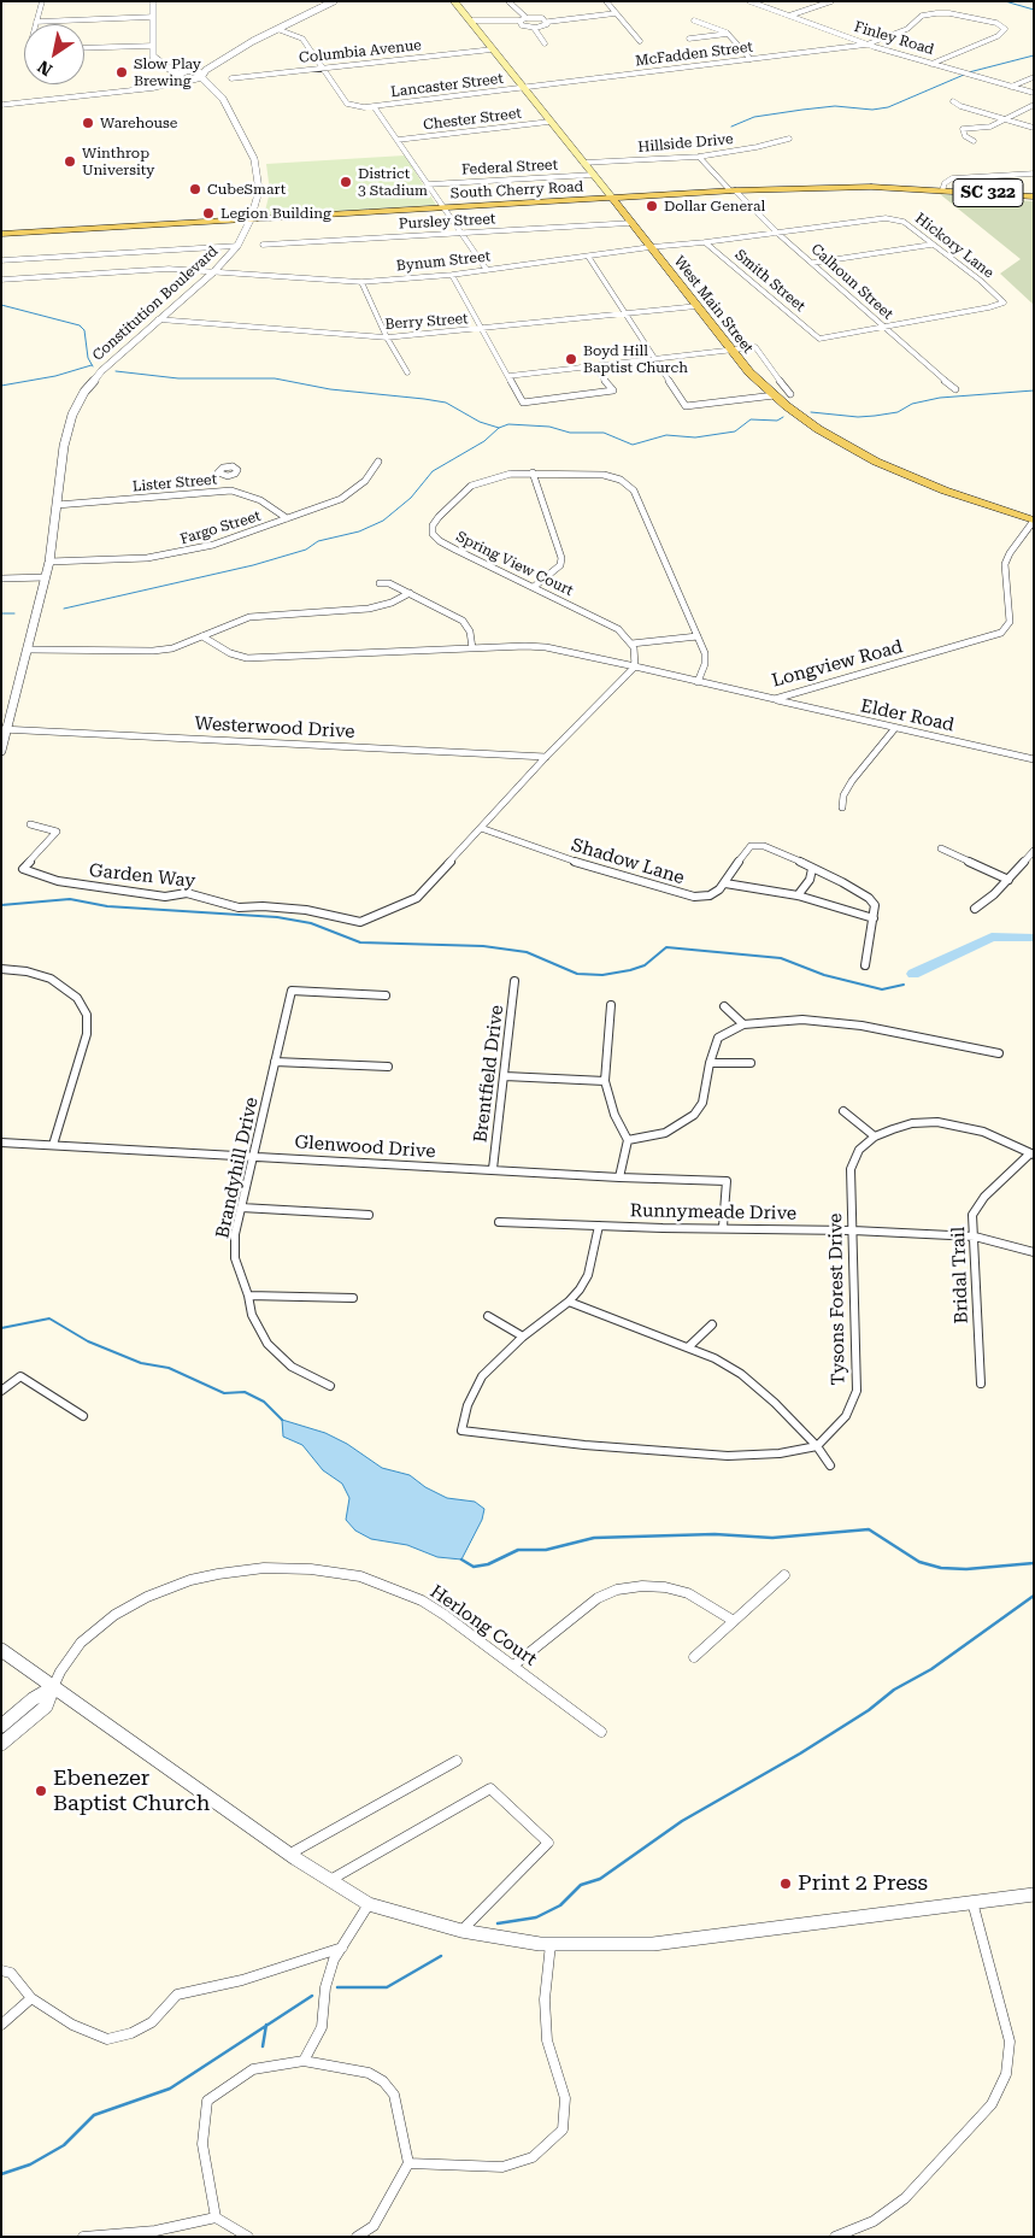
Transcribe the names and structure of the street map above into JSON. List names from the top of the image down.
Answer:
{
  "streets": {
    "main road": ["South Cherry Road", "SC 322", "West Main Street"],
    "street": [
      "Finley Road",
      "Columbia Avenue",
      "McFadden Street",
      "Lancaster Street",
      "Chester Street",
      "Hillside Drive",
      "Federal Street",
      "Pursley Street",
      "Hickory Lane",
      "Bynum Street",
      "Smith Street",
      "Calhoun Street",
      "Constitution Boulevard",
      "Berry Street",
      "Lister Street",
      "Fargo Street",
      "Spring View Court",
      "Longview Road",
      "Elder Road",
      "Westerwood Drive",
      "Shadow Lane",
      "Garden Way",
      "Brentfield Drive",
      "Glenwood Drive",
      "Brandyhill Drive",
      "Runnymeade Drive",
      "Bridal Trail",
      "Tysons Forest Drive",
      "Herlong Court"
    ]
  },
  "crossings": [
    ["Finley Road", "McFadden Street"],
    ["Columbia Avenue", "Lancaster Street"],
    ["Columbia Avenue", "West Main Street"],
    ["McFadden Street", "Lancaster Street"],
    ["McFadden Street", "West Main Street"],
    ["Lancaster Street", "West Main Street"],
    ["Chester Street", "West Main Street"],
    ["Hillside Drive", "Calhoun Street"],
    ["Hillside Drive", "West Main Street"],
    ["Federal Street", "West Main Street"],
    ["South Cherry Road", "Calhoun Street"],
    ["South Cherry Road", "Constitution Boulevard"],
    ["South Cherry Road", "West Main Street"],
    ["Pursley Street", "West Main Street"],
    ["Hickory Lane", "Bynum Street"],
    ["Hickory Lane", "Smith Street"],
    ["Hickory Lane", "Calhoun Street"],
    ["Bynum Street", "Smith Street"],
    ["Bynum Street", "Calhoun Street"],
    ["Bynum Street", "Constitution Boulevard"],
    ["Bynum Street", "West Main Street"],
    ["Smith Street", "Calhoun Street"],
    ["Constitution Boulevard", "Berry Street"],
    ["Constitution Boulevard", "Lister Street"],
    ["Constitution Boulevard", "Fargo Street"],
    ["Constitution Boulevard", "Westerwood Drive"],
    ["West Main Street", "Berry Street"],
    ["West Main Street", "Longview Road"],
    ["Lister Street", "Fargo Street"],
    ["Spring View Court", "Longview Road"],
    ["Longview Road", "Elder Road"],
    ["Shadow Lane", "Garden Way"],
    ["Brentfield Drive", "Glenwood Drive"],
    ["Glenwood Drive", "Brandyhill Drive"],
    ["Glenwood Drive", "Runnymeade Drive"],
    ["Runnymeade Drive", "Bridal Trail"],
    ["Runnymeade Drive", "Tysons Forest Drive"],
    ["Bridal Trail", "Tysons Forest Drive"]
  ],
  "places": [
    "Slow Play Brewing",
    "Warehouse",
    "Winthrop University",
    "District 3 Stadium",
    "CubeSmart",
    "Dollar General",
    "Legion Building",
    "Boyd Hill Baptist Church",
    "Ebenezer Baptist Church",
    "Print 2 Press"
  ],
  "north": "bottom left"
}
